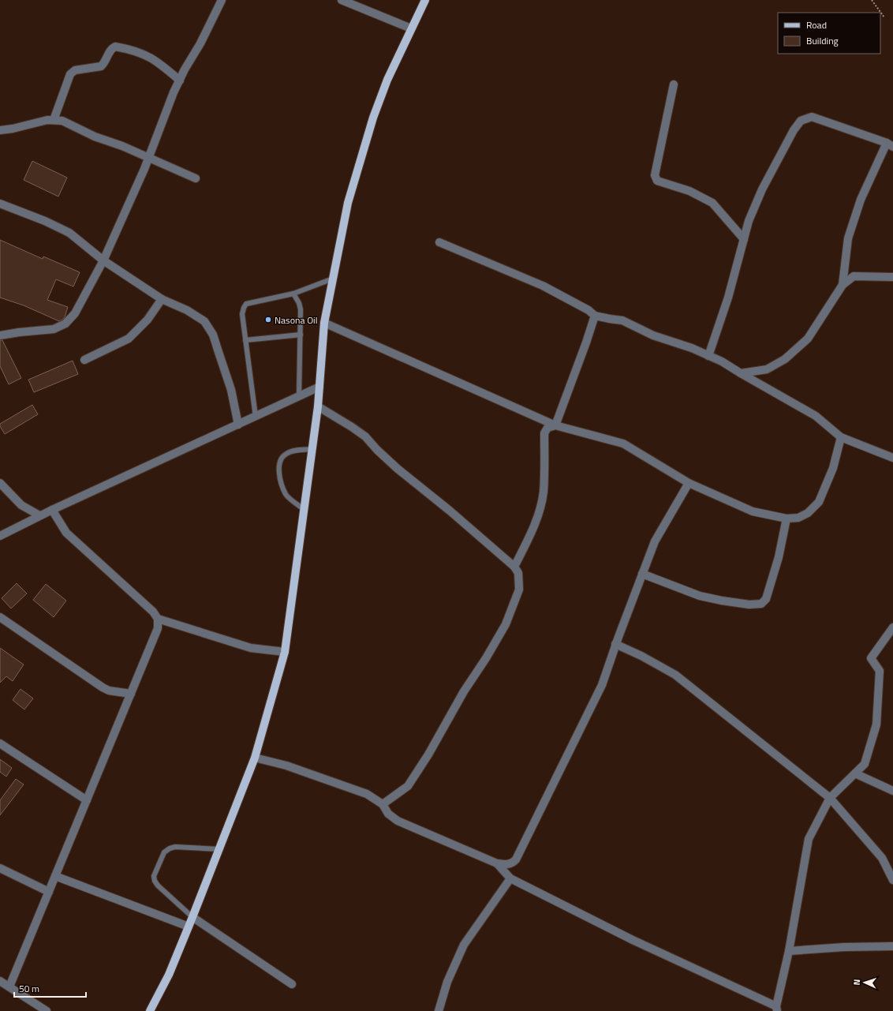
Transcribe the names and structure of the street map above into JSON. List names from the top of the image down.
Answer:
{
  "places": ["Nasona Oil"],
  "legend": ["Road", "Building"],
  "scale_bar": "50 m",
  "north": "left"
}
